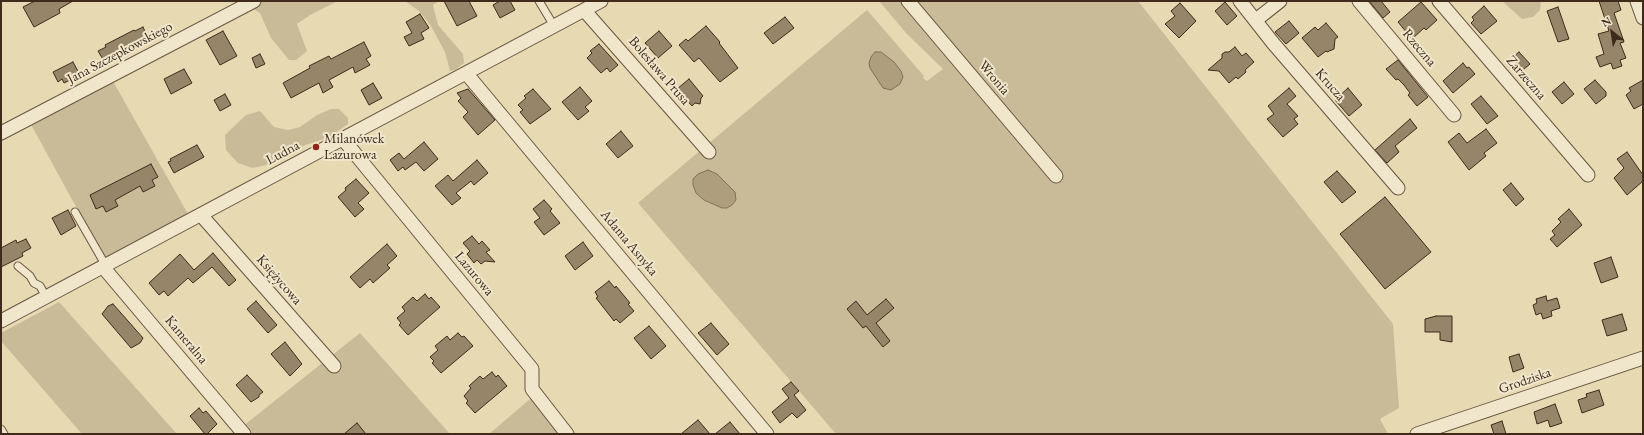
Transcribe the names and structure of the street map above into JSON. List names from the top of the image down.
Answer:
{
  "streets": {
    "street": [
      "Rzeczna",
      "Jana Szczepkowskiego",
      "Bolesława Prusa",
      "Wronia",
      "Zarzeczna",
      "Krucza",
      "Ludna",
      "Adama Asnyka",
      "Lazurowa",
      "Księżycowa",
      "Kameralna",
      "Grodziska"
    ]
  },
  "crossings": [
    ["Bolesława Prusa", "Ludna"],
    ["Ludna", "Adama Asnyka"],
    ["Ludna", "Lazurowa"],
    ["Ludna", "Księżycowa"],
    ["Ludna", "Kameralna"]
  ],
  "places": ["Milanówek Lazurowa"],
  "north": "top left"
}
